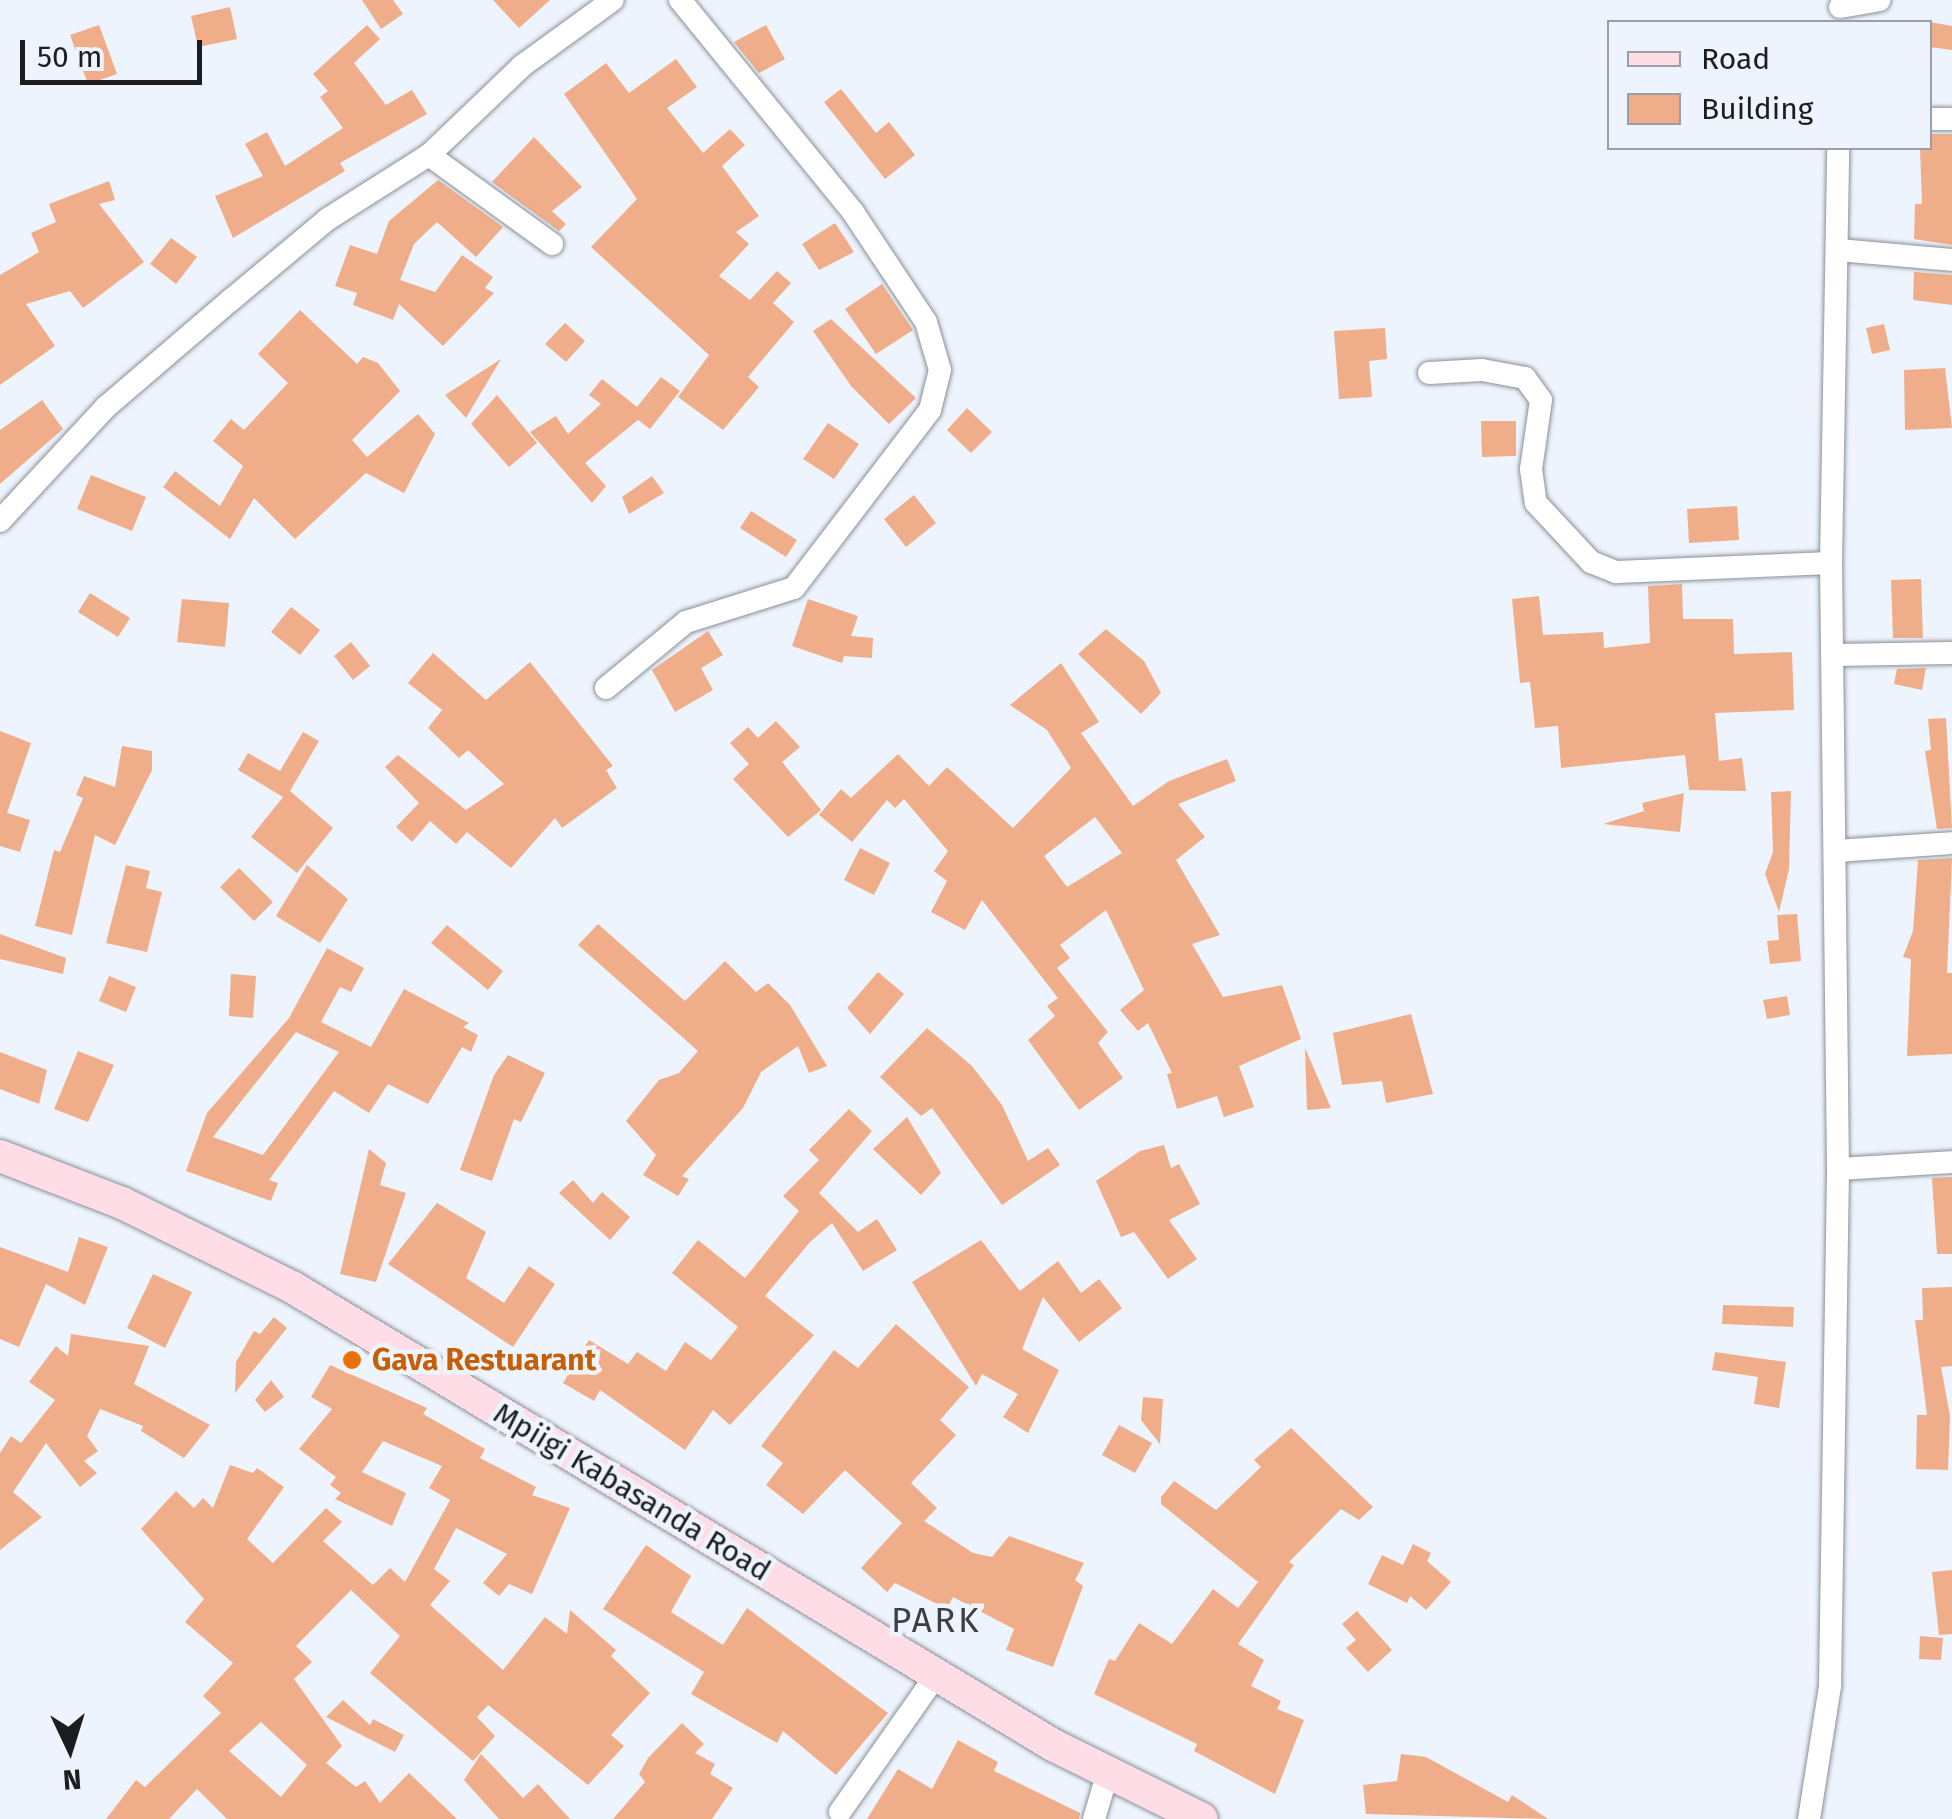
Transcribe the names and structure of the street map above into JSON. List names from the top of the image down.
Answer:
{
  "streets": {
    "main road": ["Mpiigi Kabasanda Road"]
  },
  "districts": ["PARK"],
  "places": ["Gava Restuarant"],
  "legend": ["Road", "Building"],
  "scale_bar": "50 m",
  "north": "bottom"
}
